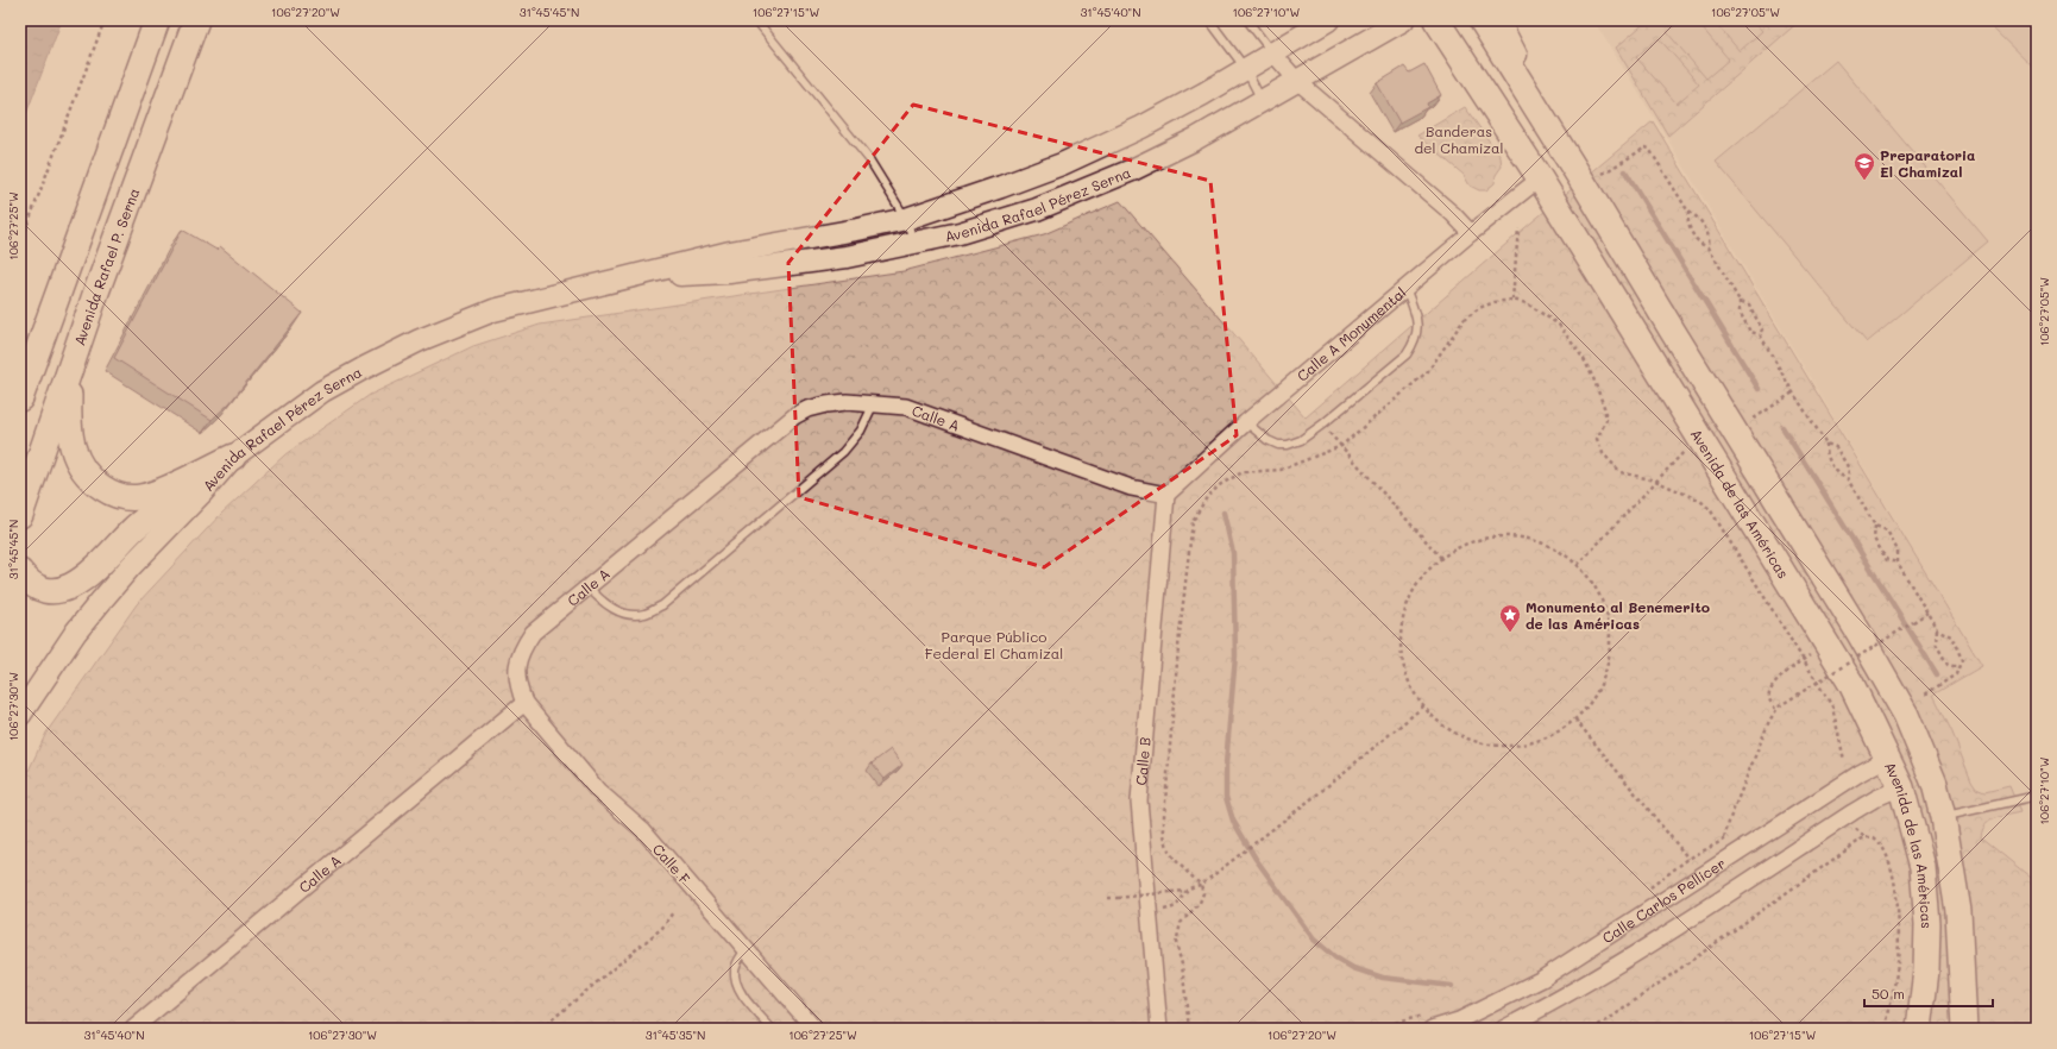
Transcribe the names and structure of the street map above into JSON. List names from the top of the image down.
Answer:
{
  "streets": {
    "highway": ["Avenida Rafael P. Serna", "Avenida de las Américas"],
    "main road": ["Avenida Rafael Pérez Serna"],
    "street": [
      "Calle A Monumental",
      "Calle A",
      "Calle B",
      "Calle F",
      "Calle Carlos Pellicer"
    ]
  },
  "crossings": [
    ["Calle A Monumental", "Calle A"],
    ["Calle A Monumental", "Avenida de las Américas"],
    ["Calle A Monumental", "Calle B"],
    ["Calle A", "Calle B"],
    ["Calle A", "Calle F"],
    ["Avenida de las Américas", "Calle Carlos Pellicer"]
  ],
  "parks": ["Banderas del Chamizal", "Parque Público Federal El Chamizal"],
  "places": {
    "school or university": ["Preparatoria El Chamizal"],
    "place": ["Monumento al Benemerito de las Américas"]
  },
  "scale_bar": "50 m",
  "coordinates": [
    "106°27'20\"W",
    "31°45'45\"N",
    "106°27'15\"W",
    "31°45'40\"N",
    "106°27'10\"W",
    "106°27'05\"W",
    "106°27'25\"W",
    "106°27'30\"W",
    "31°45'35\"N"
  ]
}
